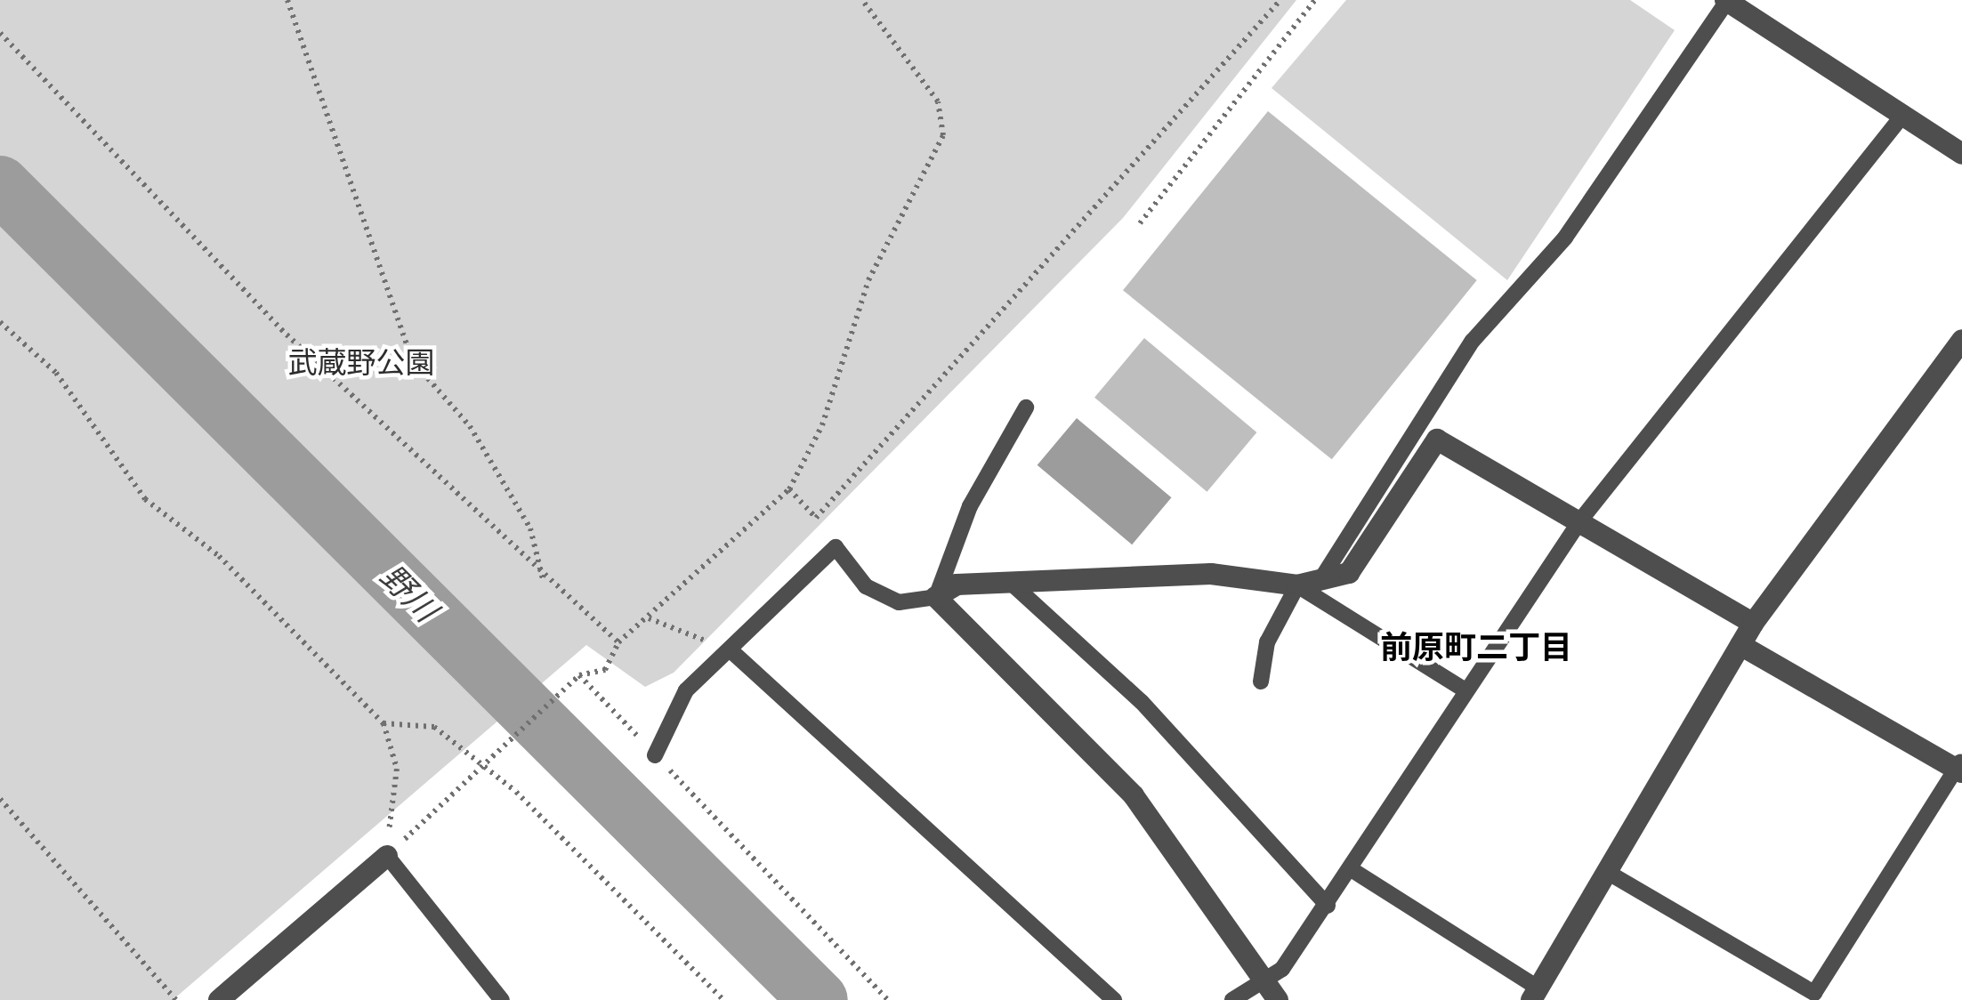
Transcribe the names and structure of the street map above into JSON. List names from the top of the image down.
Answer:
{
  "districts": ["前原町二丁目"],
  "water": ["野川"],
  "parks": ["武蔵野公園"]
}
